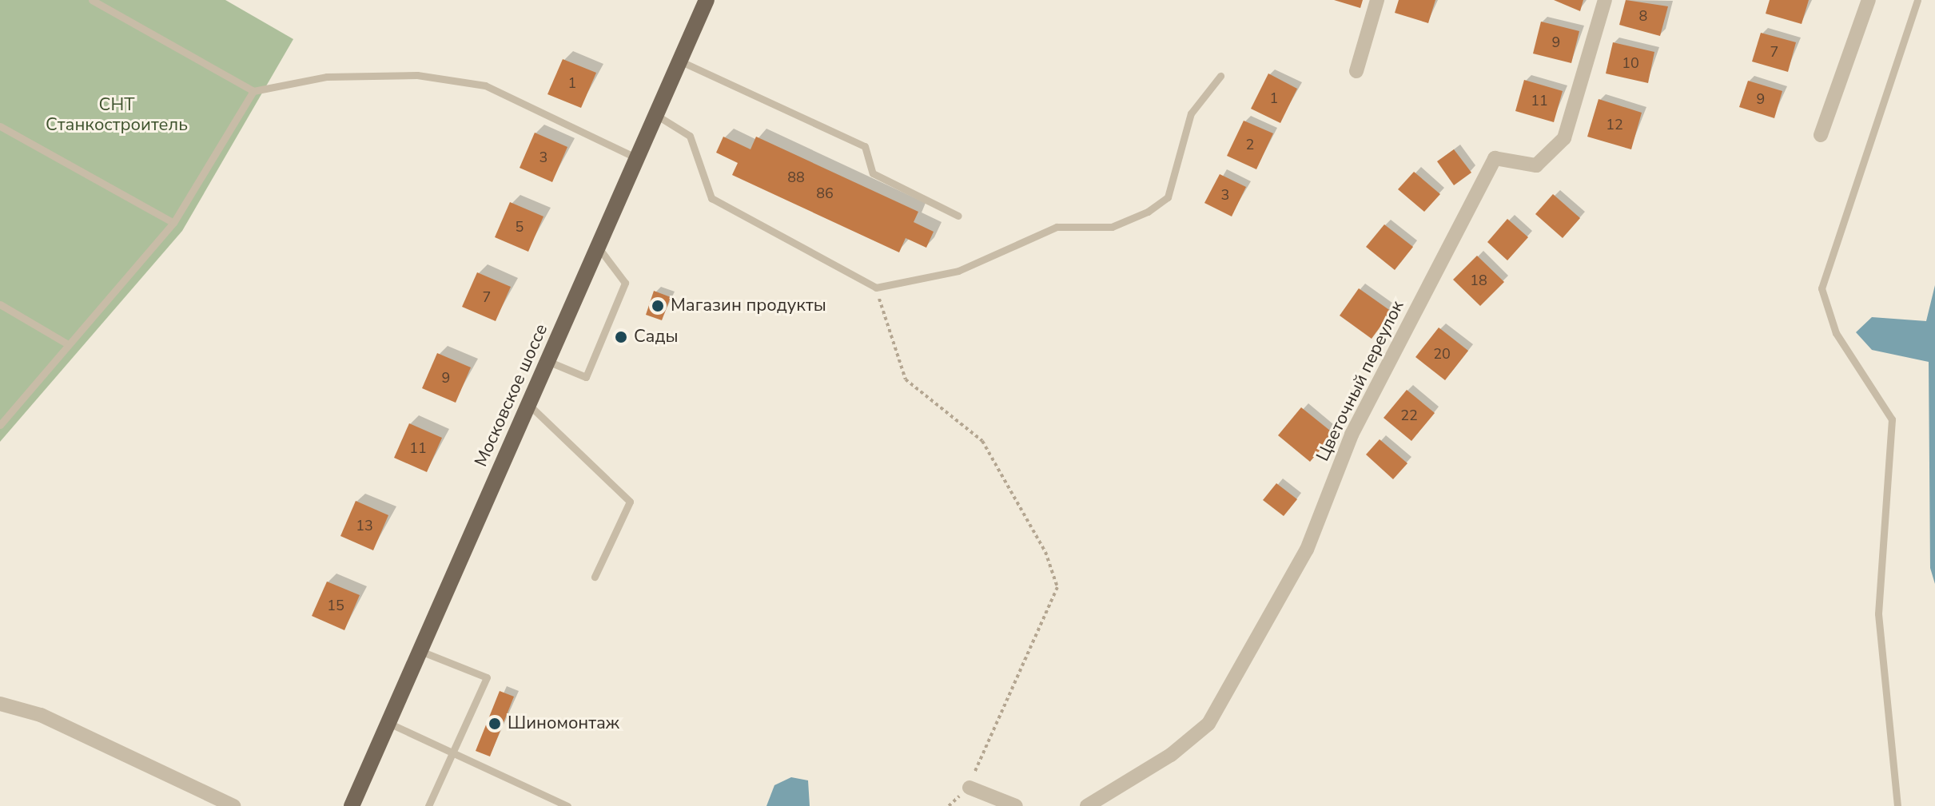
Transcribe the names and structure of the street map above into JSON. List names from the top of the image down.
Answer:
{
  "streets": {
    "main road": ["Московское шоссе"],
    "street": ["Цветочный переулок"]
  },
  "parks": ["СНТ Станкостроитель"],
  "places": ["Магазин продукты", "Сады", "Шиномонтаж"],
  "house_numbers": [
    "8",
    "9",
    "7",
    "10",
    "1",
    "1",
    "9",
    "11",
    "12",
    "2",
    "3",
    "88",
    "86",
    "3",
    "5",
    "18",
    "7",
    "20",
    "9",
    "22",
    "11",
    "13",
    "15"
  ]
}
